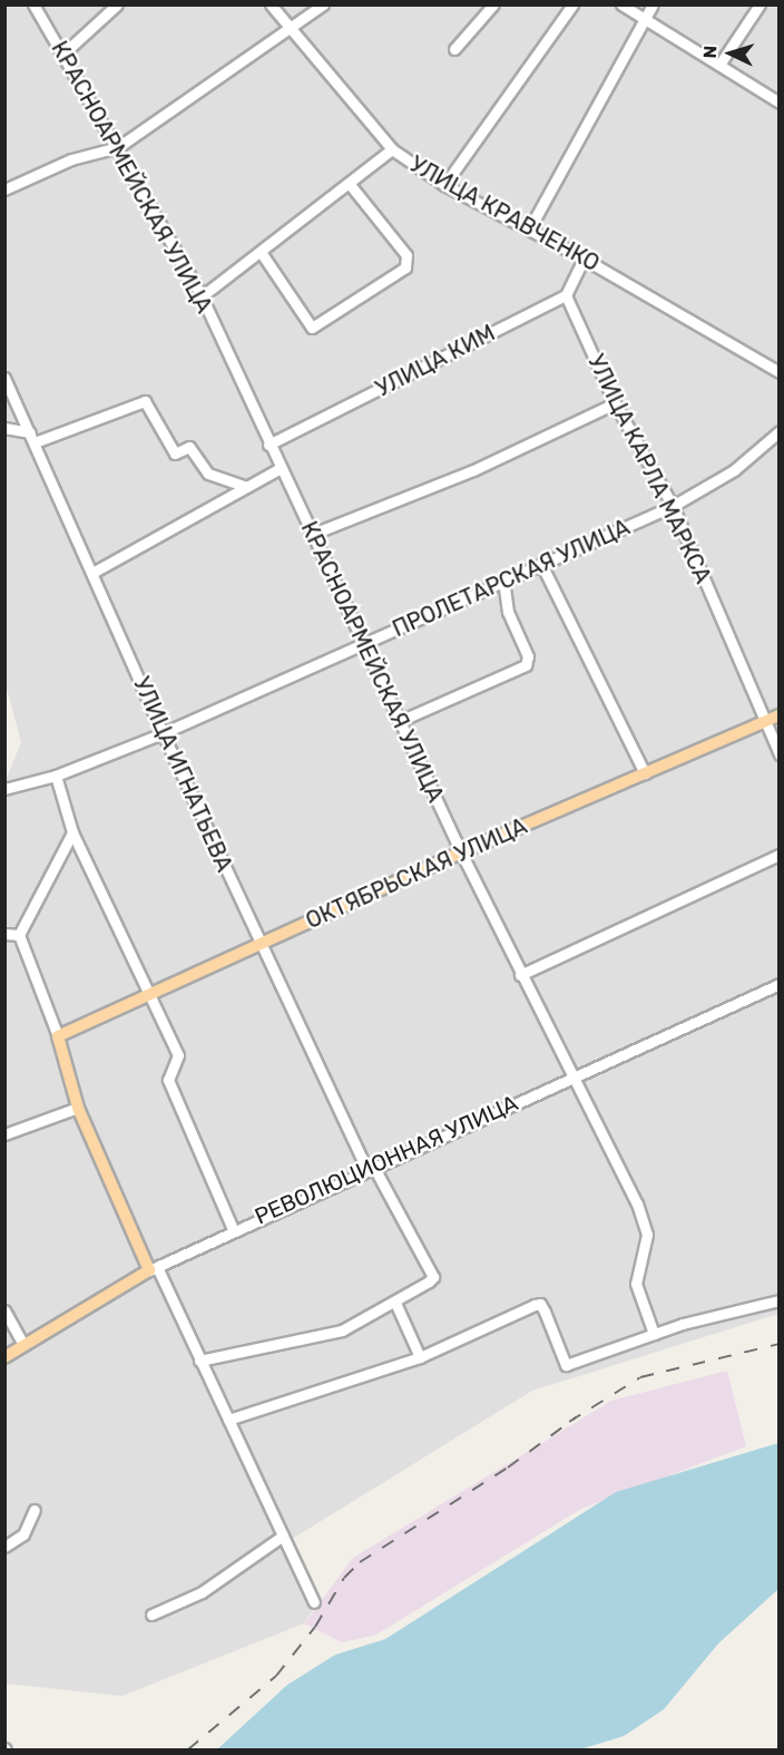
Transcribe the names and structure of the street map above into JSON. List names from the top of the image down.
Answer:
{
  "streets": {
    "main road": ["ОКТЯБРЬСКАЯ УЛИЦА", "РЕВОЛЮЦИОННАЯ УЛИЦА"],
    "street": [
      "КРАСНОАРМЕЙСКАЯ УЛИЦА",
      "УЛИЦА КРАВЧЕНКО",
      "УЛИЦА КИМ",
      "УЛИЦА КАРЛА МАРКСА",
      "ПРОЛЕТАРСКАЯ УЛИЦА",
      "УЛИЦА ИГНАТЬЕВА"
    ]
  },
  "crossings": [
    ["КРАСНОАРМЕЙСКАЯ УЛИЦА", "УЛИЦА КИМ"],
    ["КРАСНОАРМЕЙСКАЯ УЛИЦА", "ПРОЛЕТАРСКАЯ УЛИЦА"],
    ["КРАСНОАРМЕЙСКАЯ УЛИЦА", "ОКТЯБРЬСКАЯ УЛИЦА"],
    ["КРАСНОАРМЕЙСКАЯ УЛИЦА", "РЕВОЛЮЦИОННАЯ УЛИЦА"],
    ["УЛИЦА КИМ", "УЛИЦА КАРЛА МАРКСА"],
    ["УЛИЦА КАРЛА МАРКСА", "ПРОЛЕТАРСКАЯ УЛИЦА"],
    ["УЛИЦА КАРЛА МАРКСА", "ОКТЯБРЬСКАЯ УЛИЦА"],
    ["ПРОЛЕТАРСКАЯ УЛИЦА", "УЛИЦА ИГНАТЬЕВА"],
    ["УЛИЦА ИГНАТЬЕВА", "ОКТЯБРЬСКАЯ УЛИЦА"],
    ["УЛИЦА ИГНАТЬЕВА", "РЕВОЛЮЦИОННАЯ УЛИЦА"]
  ],
  "north": "left"
}
